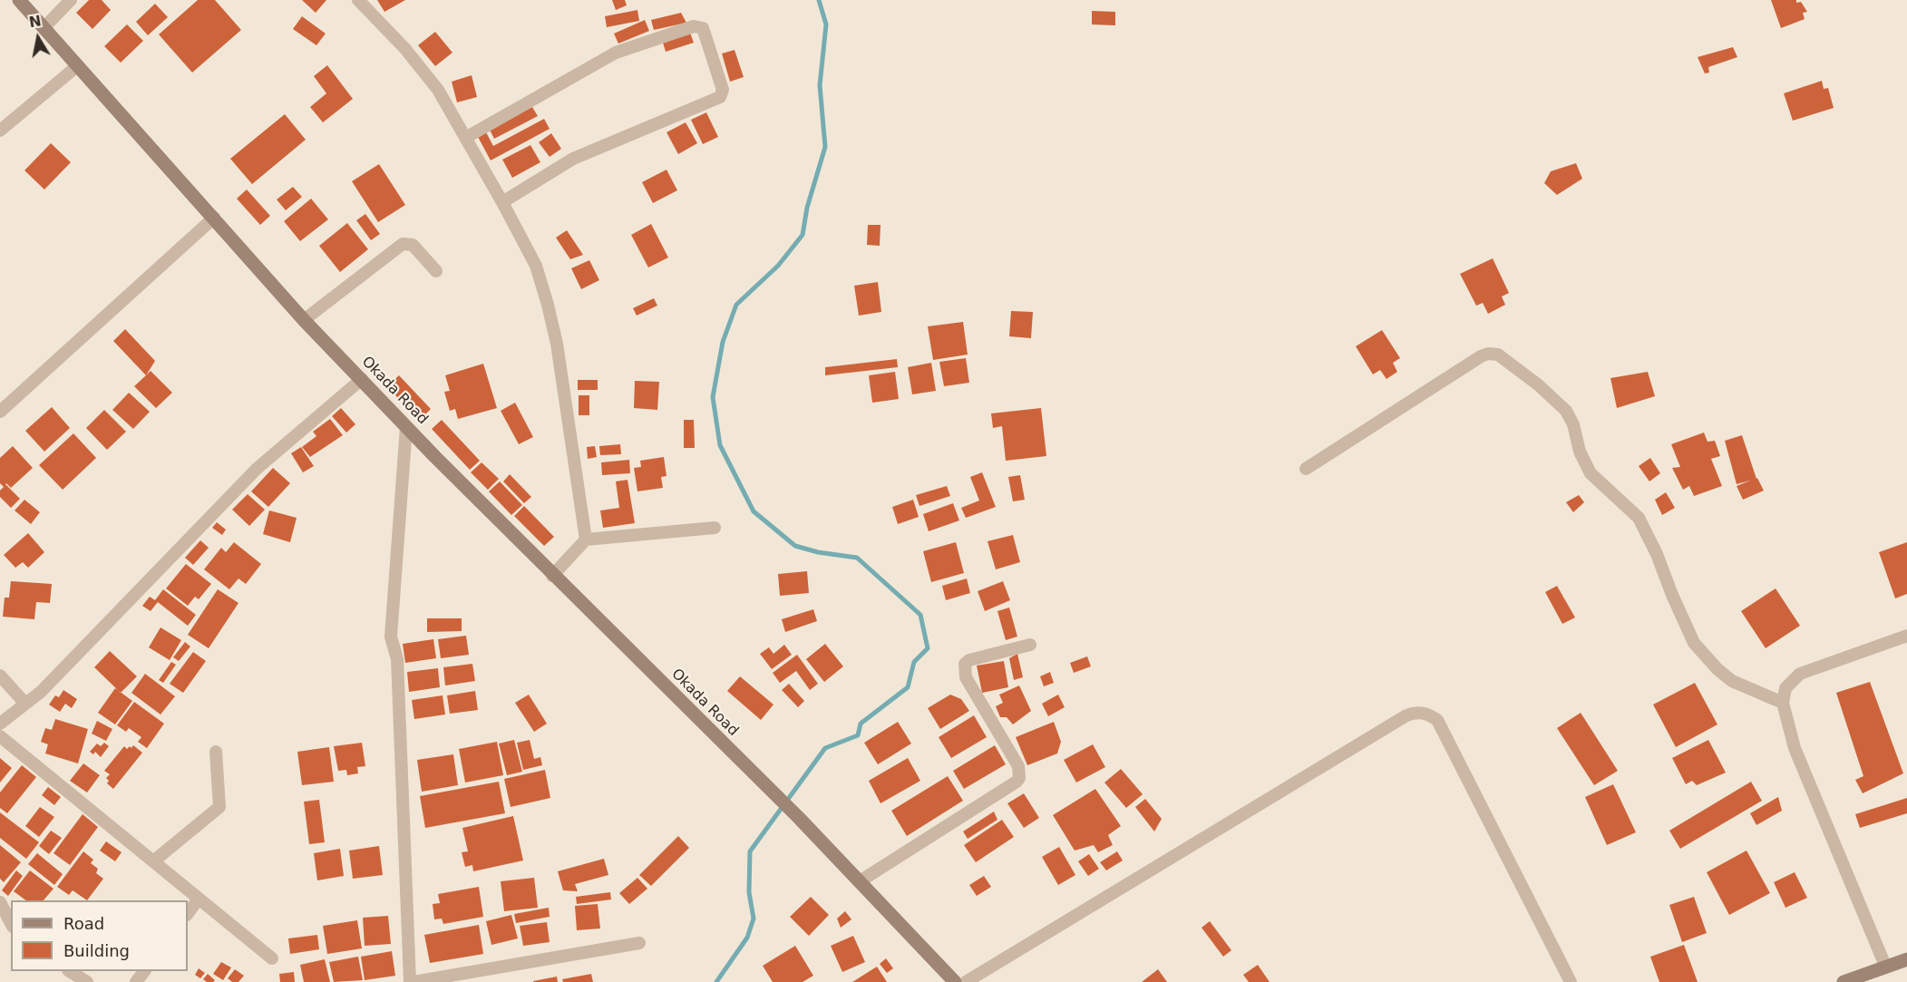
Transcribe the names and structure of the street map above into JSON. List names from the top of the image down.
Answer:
{
  "streets": {
    "street": ["Okada Road"]
  },
  "legend": ["Road", "Building"],
  "north": "top"
}
